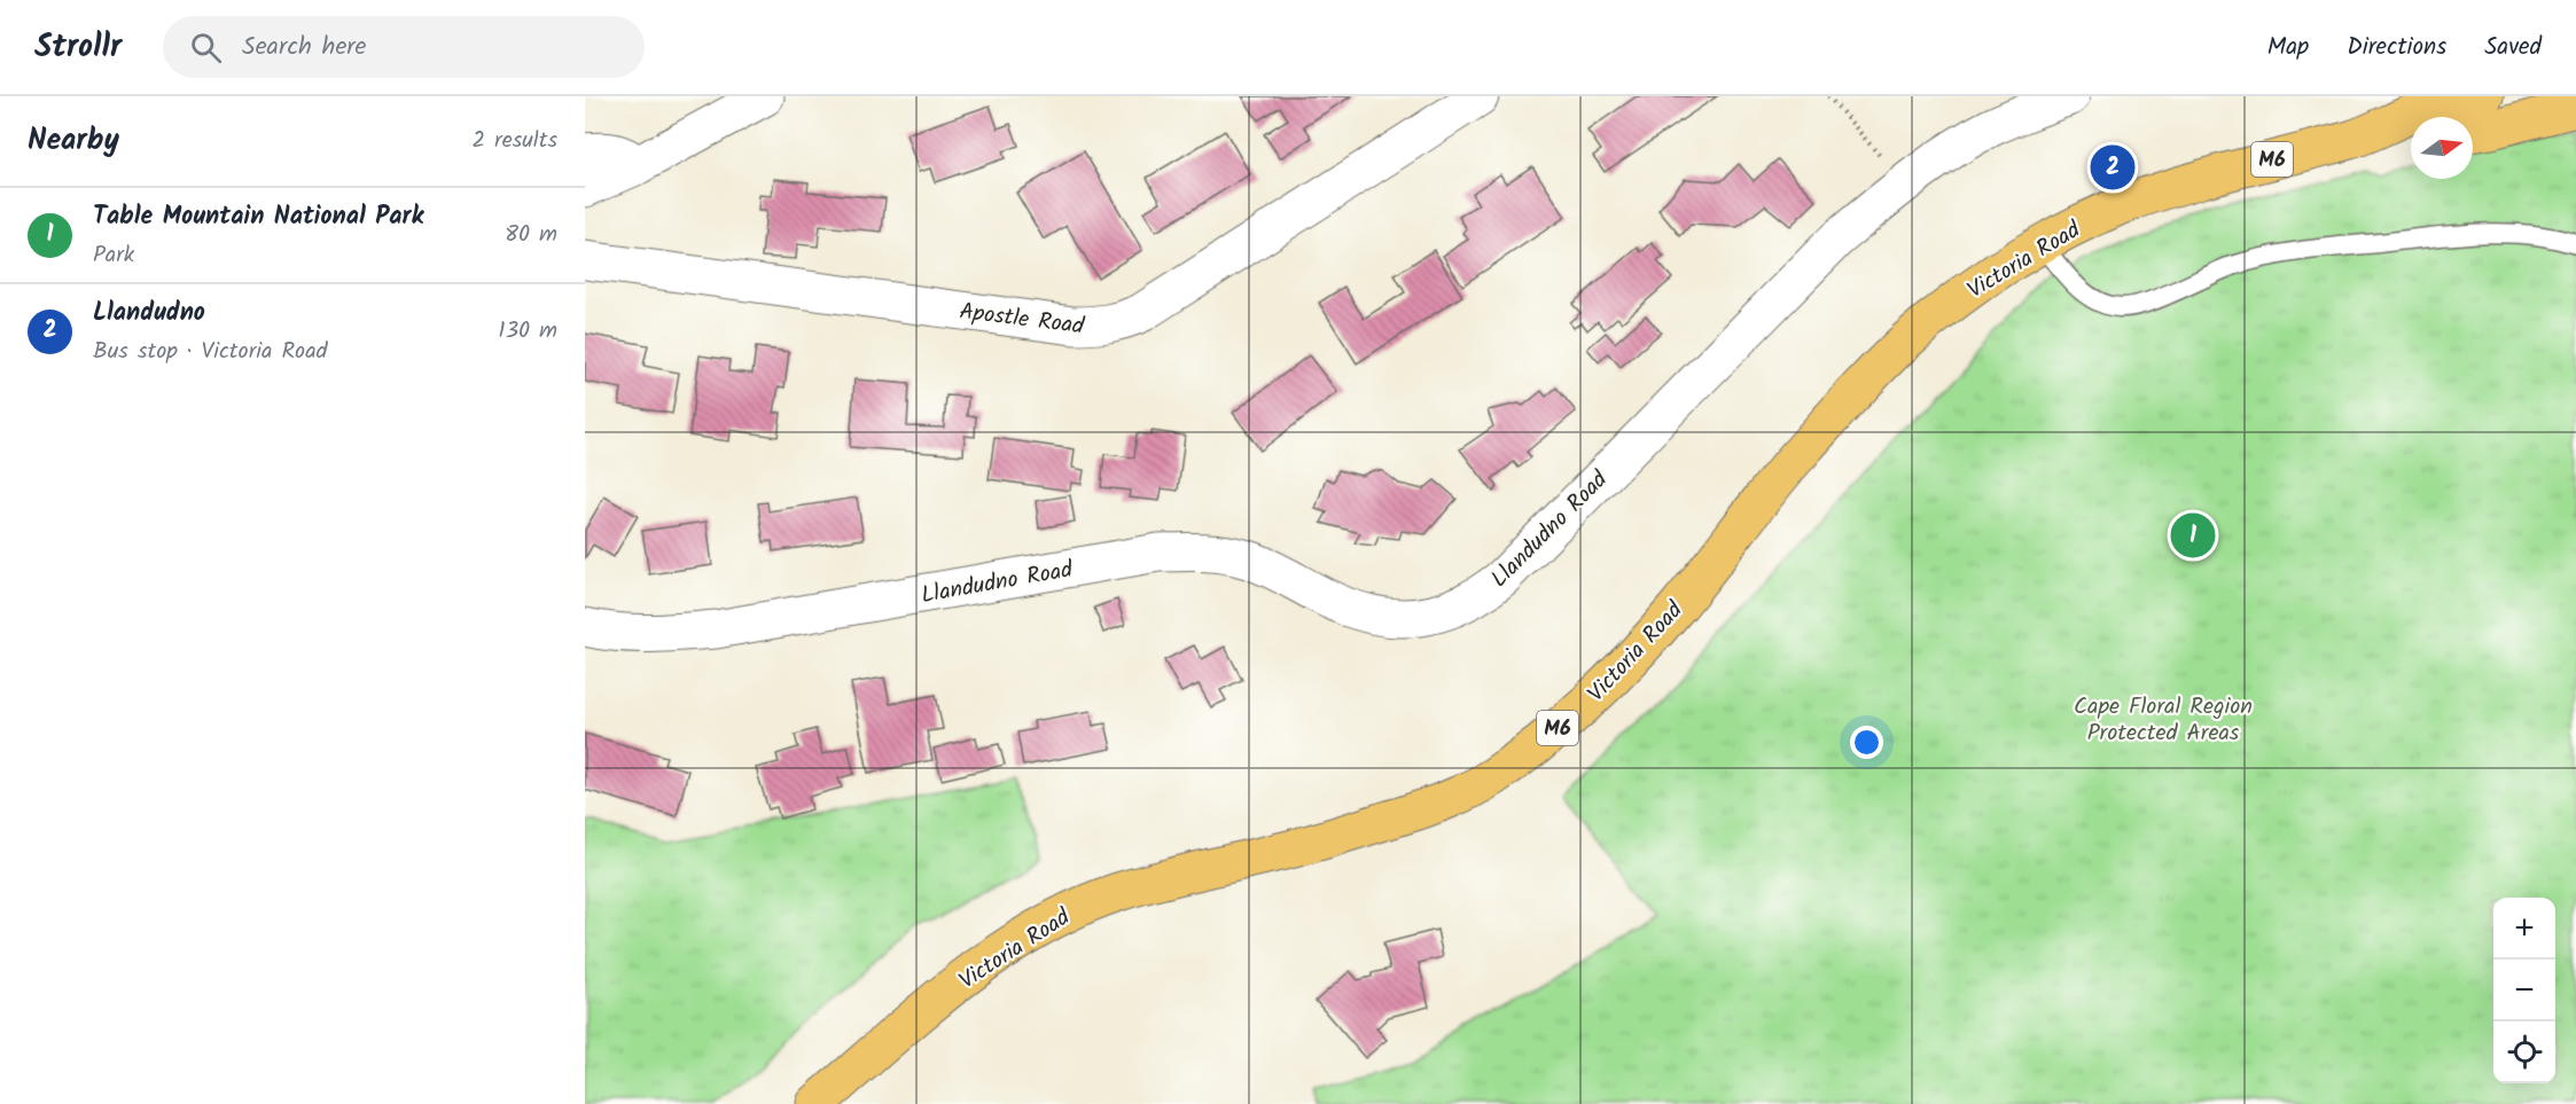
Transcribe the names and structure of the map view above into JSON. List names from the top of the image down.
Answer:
{
  "streets": {
    "main road": ["M6", "Victoria Road"],
    "street": ["Apostle Road", "Llandudno Road"]
  },
  "parks": ["Cape Floral Region Protected Areas"],
  "north": "right",
  "page": {
    "header": "Strollr",
    "search": "Search here",
    "nav": ["Map", "Directions", "Saved"],
    "heading": ["Nearby", "2 results"],
    "pins": ["2", "1"],
    "list": [
      {
        "mark": "1",
        "name": "Table Mountain National Park",
        "note": "Park",
        "value": "80 m"
      },
      {
        "mark": "2",
        "name": "Llandudno",
        "note": "Bus stop · Victoria Road",
        "value": "130 m"
      }
    ],
    "map_buttons": ["+", "−"]
  }
}
